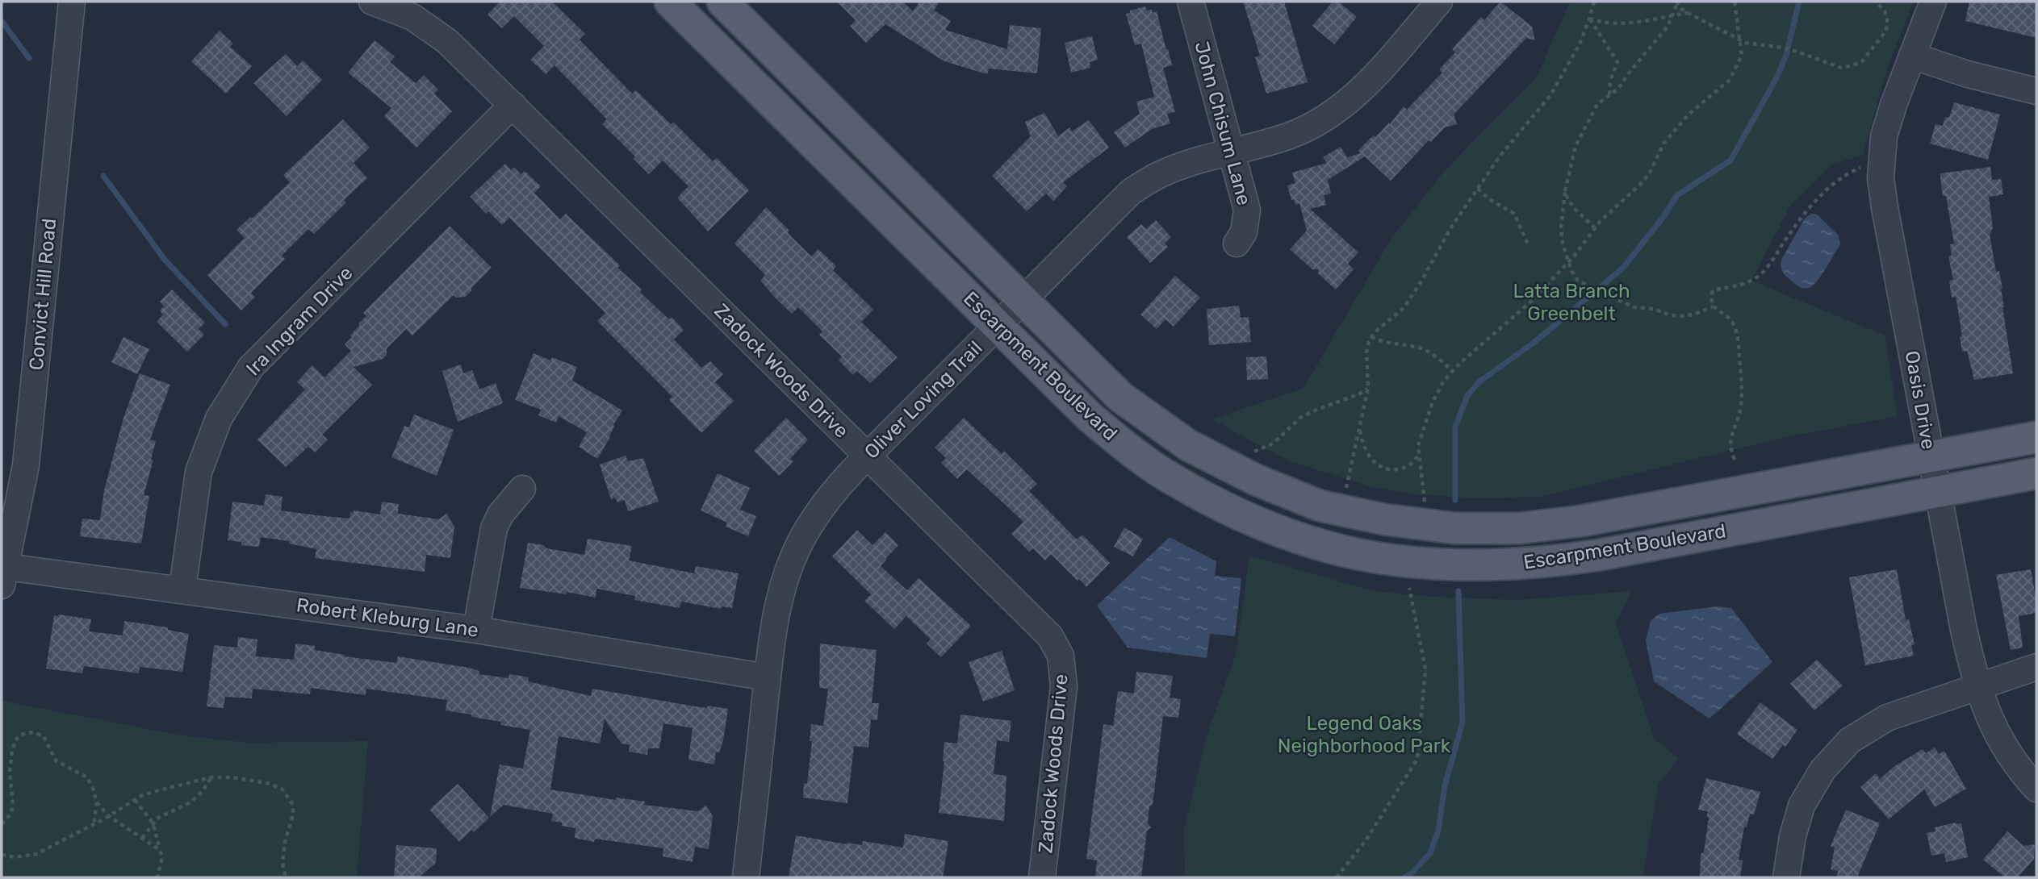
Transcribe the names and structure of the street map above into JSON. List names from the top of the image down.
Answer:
{
  "streets": {
    "main road": ["Escarpment Boulevard"],
    "street": [
      "John Chisum Lane",
      "Convict Hill Road",
      "Ira Ingram Drive",
      "Zadock Woods Drive",
      "Oliver Loving Trail",
      "Oasis Drive",
      "Robert Kleburg Lane"
    ]
  },
  "crossings": [
    ["John Chisum Lane", "Oliver Loving Trail"],
    ["Convict Hill Road", "Robert Kleburg Lane"],
    ["Ira Ingram Drive", "Zadock Woods Drive"],
    ["Ira Ingram Drive", "Robert Kleburg Lane"],
    ["Escarpment Boulevard", "Oliver Loving Trail"],
    ["Escarpment Boulevard", "Oasis Drive"],
    ["Zadock Woods Drive", "Oliver Loving Trail"],
    ["Oliver Loving Trail", "Robert Kleburg Lane"]
  ],
  "parks": ["Latta Branch Greenbelt", "Legend Oaks Neighborhood Park"]
}
